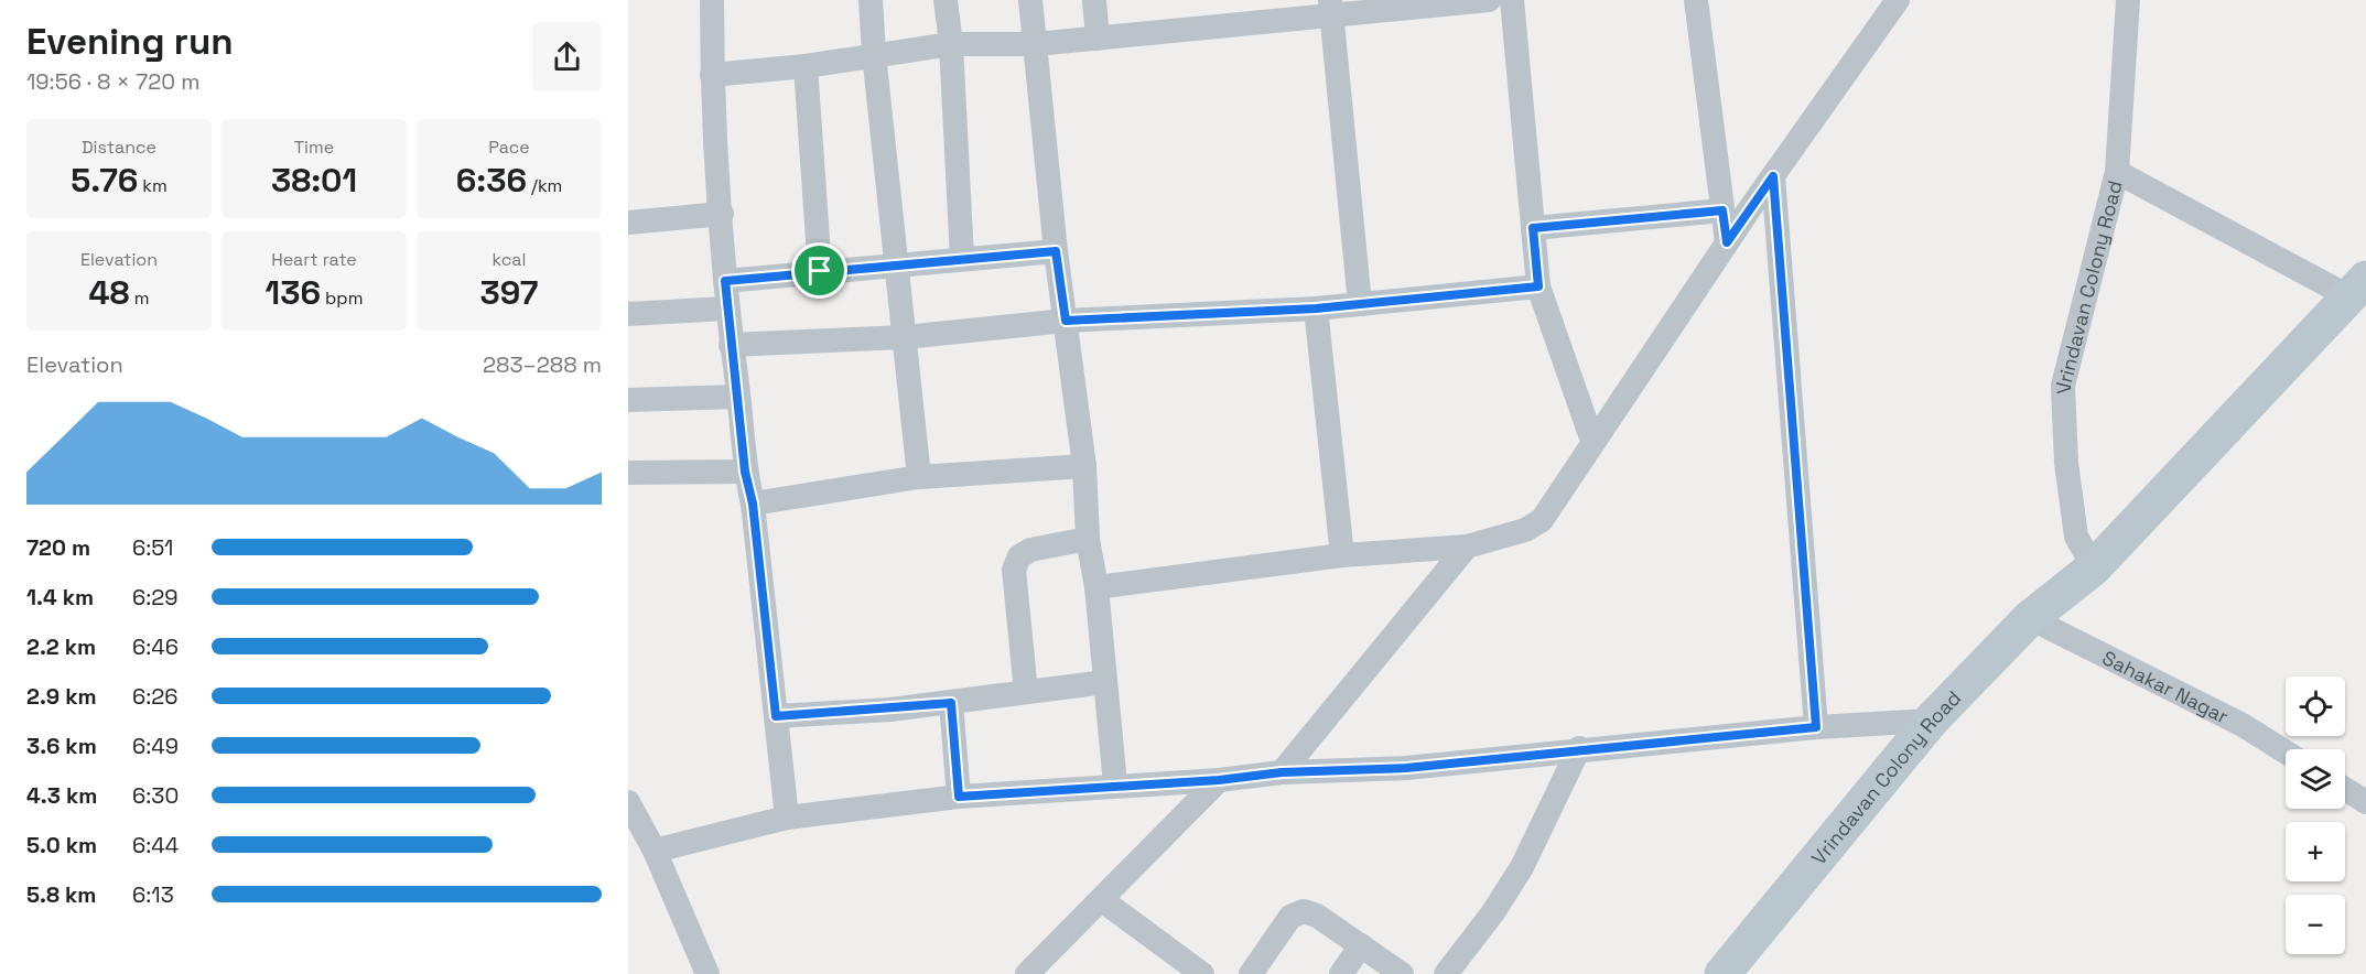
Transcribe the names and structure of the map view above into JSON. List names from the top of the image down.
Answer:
{
  "streets": {
    "street": ["Vrindavan Colony Road", "Sahakar Nagar"]
  },
  "crossings": [
    ["Vrindavan Colony Road", "Sahakar Nagar"]
  ],
  "page": {
    "heading": ["Evening run", "19:56 · 8 × 720 m"],
    "stats": [
      ["Distance", "5.76 km"],
      ["Time", "38:01"],
      ["Pace", "6:36 /km"],
      ["Elevation", "48 m"],
      ["Heart rate", "136 bpm"],
      ["kcal", "397"]
    ],
    "chart": ["Elevation", "283–288 m"],
    "list": [
      {
        "name": "720 m",
        "note": "6:51"
      },
      {
        "name": "1.4 km",
        "note": "6:29"
      },
      {
        "name": "2.2 km",
        "note": "6:46"
      },
      {
        "name": "2.9 km",
        "note": "6:26"
      },
      {
        "name": "3.6 km",
        "note": "6:49"
      },
      {
        "name": "4.3 km",
        "note": "6:30"
      },
      {
        "name": "5.0 km",
        "note": "6:44"
      },
      {
        "name": "5.8 km",
        "note": "6:13"
      }
    ],
    "map_buttons": ["+", "−"]
  }
}
